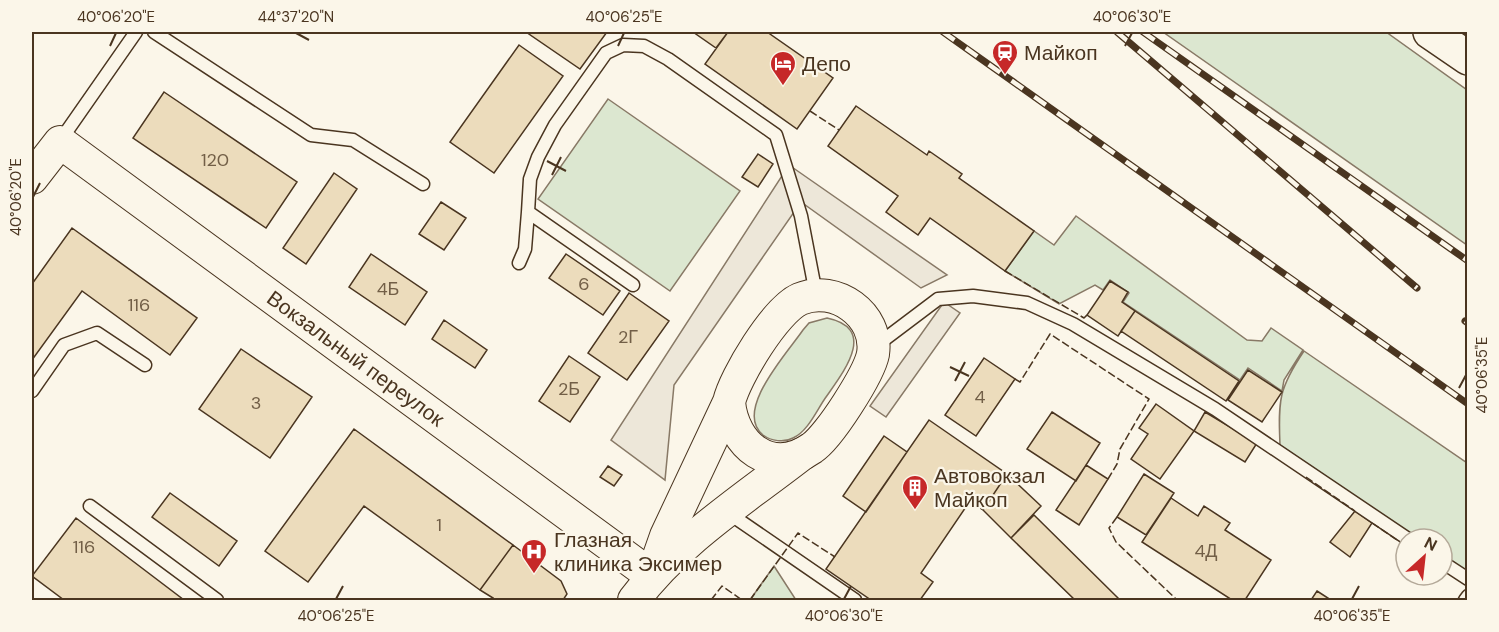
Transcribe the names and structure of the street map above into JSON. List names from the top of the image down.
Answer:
{
  "streets": {
    "street": ["Вокзальный переулок"]
  },
  "places": {
    "station": ["Майкоп"],
    "hotel": ["Депо"],
    "building": ["Автовокзал Майкоп"],
    "hospital": ["Глазная клиника Эксимер"]
  },
  "house_numbers": [
    "120",
    "6",
    "4Б",
    "116",
    "2Г",
    "2Б",
    "4",
    "3",
    "1",
    "116",
    "4Д"
  ],
  "north": "top right",
  "coordinates": [
    "40°06'20\"E",
    "44°37'20\"N",
    "40°06'25\"E",
    "40°06'30\"E",
    "40°06'35\"E"
  ]
}
